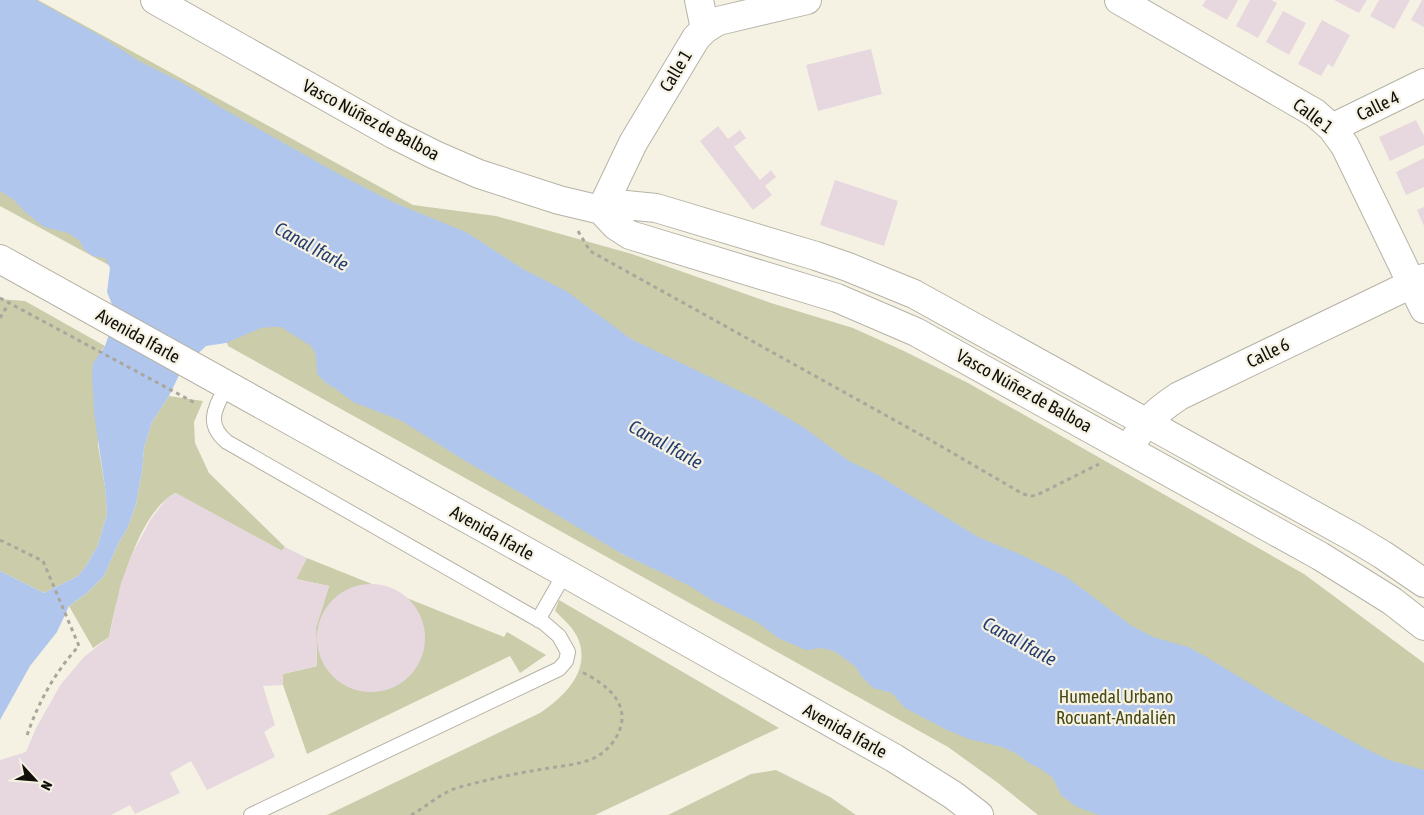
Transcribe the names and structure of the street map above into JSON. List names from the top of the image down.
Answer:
{
  "streets": {
    "street": [
      "Calle 1",
      "Calle 4",
      "Vasco Núñez de Balboa",
      "Avenida Ifarle",
      "Calle 6"
    ]
  },
  "crossings": [
    ["Calle 1", "Calle 4"],
    ["Calle 1", "Vasco Núñez de Balboa"],
    ["Calle 1", "Calle 6"],
    ["Vasco Núñez de Balboa", "Calle 6"]
  ],
  "water": ["Canal Ifarle"],
  "parks": ["Humedal Urbano Rocuant-Andalién"],
  "north": "bottom right"
}
